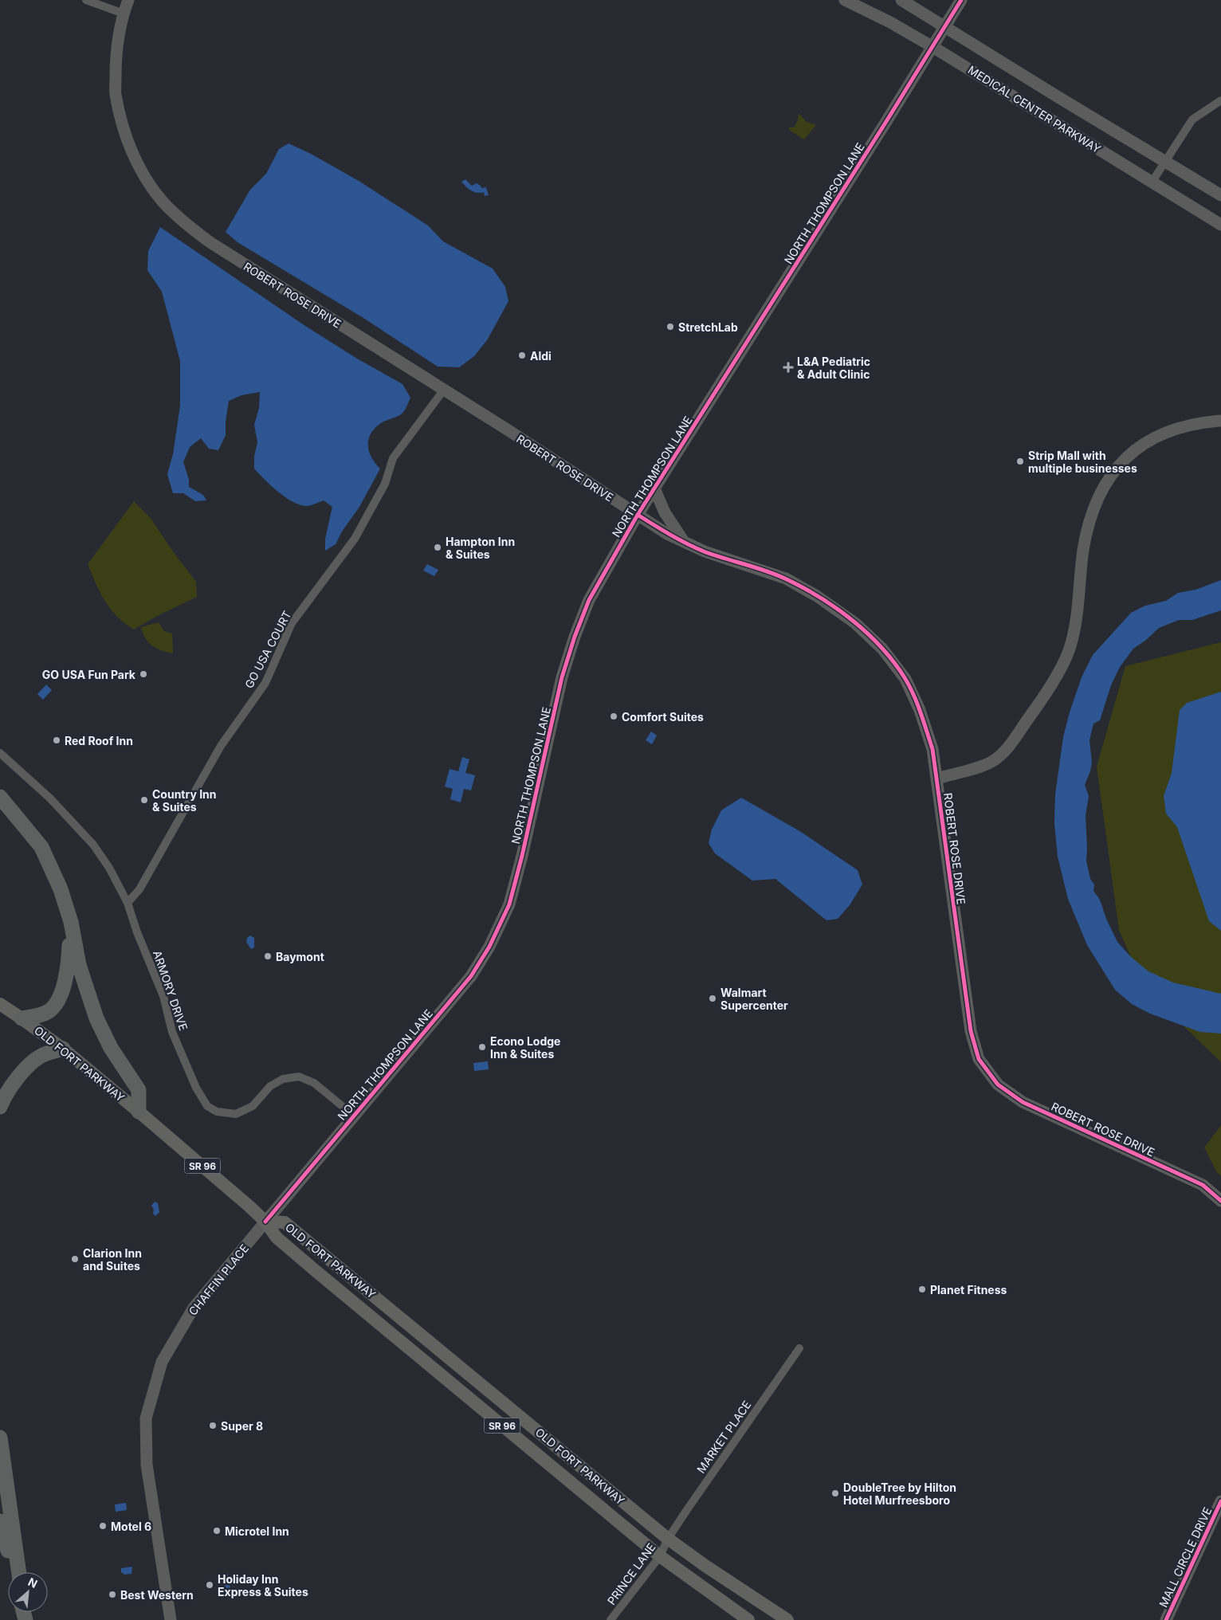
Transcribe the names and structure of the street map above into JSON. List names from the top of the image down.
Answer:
{
  "streets": {
    "main road": ["OLD FORT PARKWAY", "SR 96"],
    "street": [
      "MEDICAL CENTER PARKWAY",
      "NORTH THOMPSON LANE",
      "ROBERT ROSE DRIVE",
      "GO USA COURT",
      "ARMORY DRIVE",
      "CHAFFIN PLACE",
      "MARKET PLACE",
      "MALL CIRCLE DRIVE",
      "PRINCE LANE"
    ]
  },
  "crossings": [
    ["MEDICAL CENTER PARKWAY", "NORTH THOMPSON LANE"],
    ["NORTH THOMPSON LANE", "ROBERT ROSE DRIVE"],
    ["NORTH THOMPSON LANE", "ARMORY DRIVE"],
    ["NORTH THOMPSON LANE", "OLD FORT PARKWAY"],
    ["NORTH THOMPSON LANE", "CHAFFIN PLACE"],
    ["ROBERT ROSE DRIVE", "GO USA COURT"],
    ["GO USA COURT", "ARMORY DRIVE"],
    ["OLD FORT PARKWAY", "CHAFFIN PLACE"],
    ["OLD FORT PARKWAY", "MARKET PLACE"],
    ["OLD FORT PARKWAY", "PRINCE LANE"],
    ["MARKET PLACE", "PRINCE LANE"]
  ],
  "places": {
    "other": [
      "StretchLab",
      "Aldi",
      "Strip Mall with multiple businesses",
      "Hampton Inn & Suites",
      "GO USA Fun Park",
      "Comfort Suites",
      "Red Roof Inn",
      "Country Inn & Suites",
      "Baymont",
      "Walmart Supercenter",
      "Econo Lodge Inn & Suites",
      "Clarion Inn and Suites",
      "Planet Fitness",
      "Super 8",
      "DoubleTree by Hilton Hotel Murfreesboro",
      "Motel 6",
      "Microtel Inn",
      "Holiday Inn Express & Suites",
      "Best Western"
    ],
    "health": ["L&A Pediatric & Adult Clinic"]
  },
  "north": "top right"
}
